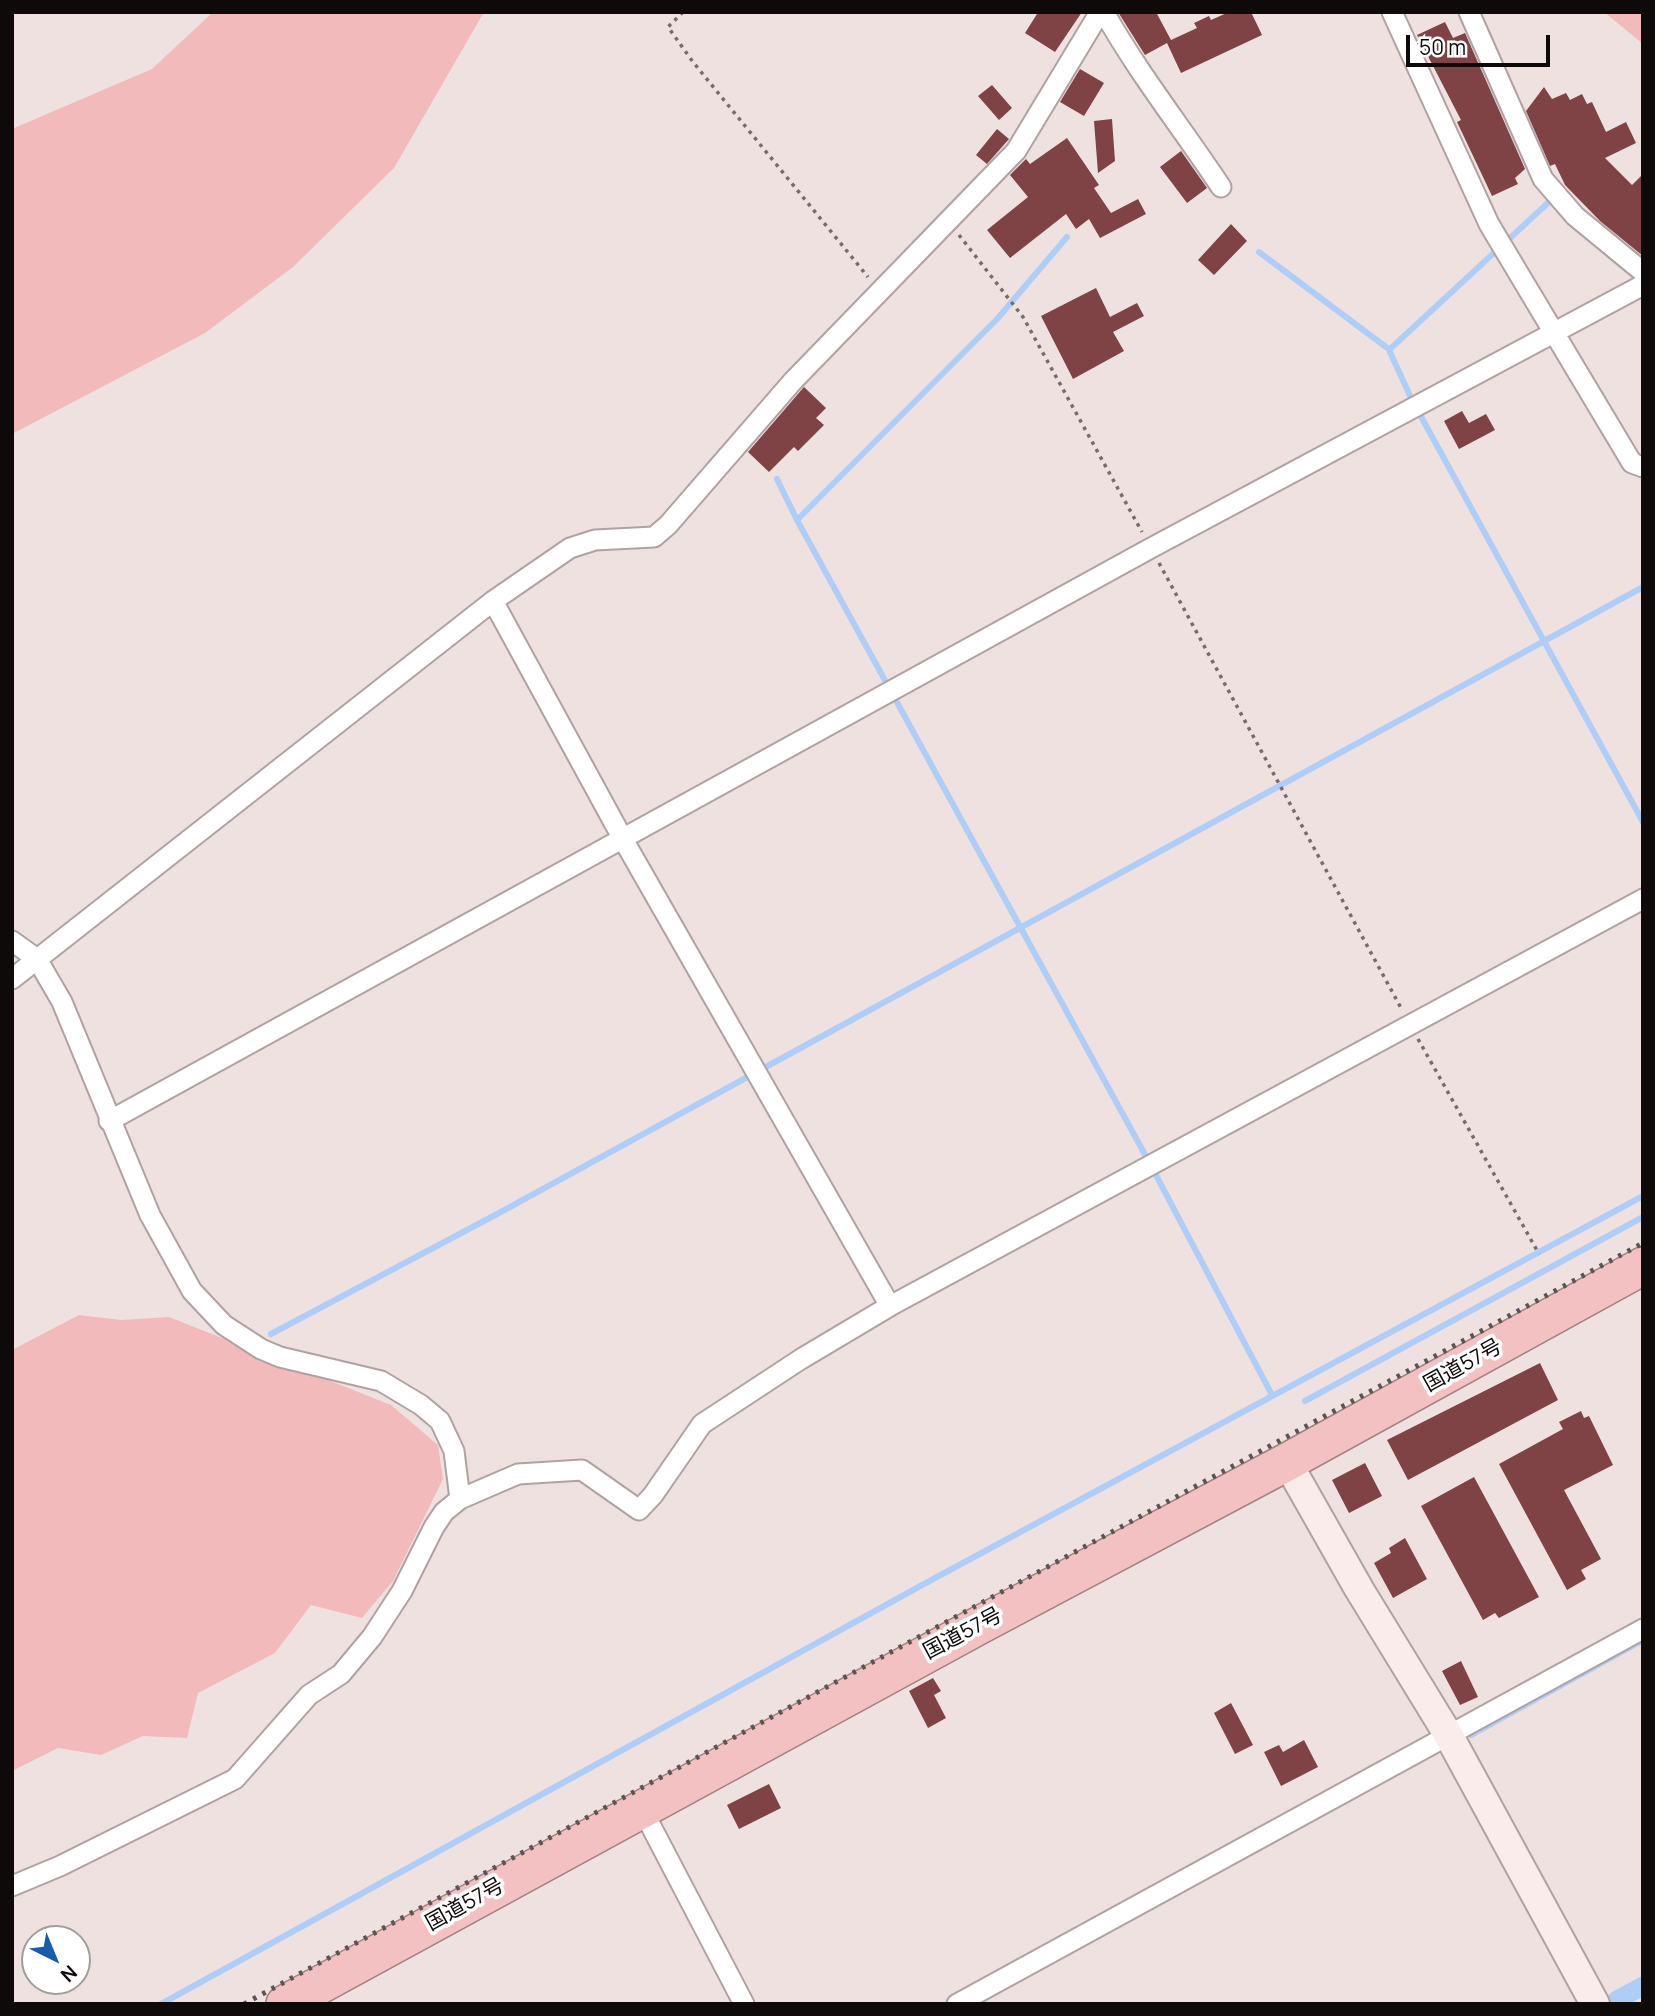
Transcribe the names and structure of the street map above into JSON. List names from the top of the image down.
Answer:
{
  "streets": {
    "highway": ["国道57号"]
  },
  "scale_bar": "50 m",
  "north": "bottom right"
}
